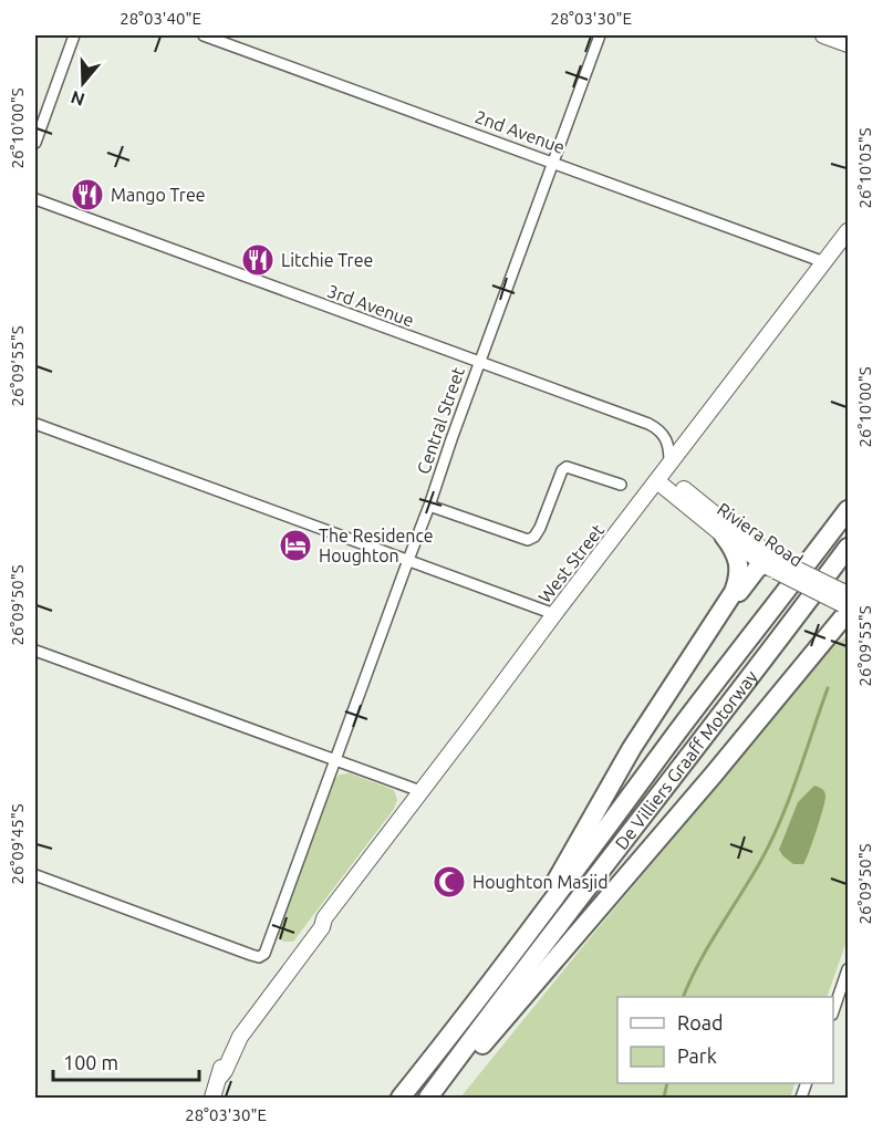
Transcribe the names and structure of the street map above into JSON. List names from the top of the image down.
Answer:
{
  "streets": {
    "highway": ["De Villiers Graaff Motorway"],
    "main road": ["Riviera Road", "West Street"],
    "street": ["2nd Avenue", "3rd Avenue", "Central Street"]
  },
  "crossings": [
    ["2nd Avenue", "Central Street"],
    ["2nd Avenue", "West Street"],
    ["3rd Avenue", "Central Street"],
    ["3rd Avenue", "Riviera Road"],
    ["3rd Avenue", "West Street"],
    ["Riviera Road", "West Street"]
  ],
  "places": {
    "restaurant": ["Mango Tree", "Litchie Tree"],
    "hotel": ["The Residence Houghton"],
    "mosque": ["Houghton Masjid"]
  },
  "legend": ["Road", "Park"],
  "scale_bar": "100 m",
  "north": "bottom",
  "coordinates": [
    "28°03'40\"E",
    "28°03'30\"E",
    "26°10'00\"S",
    "26°10'05\"S",
    "26°09'55\"S",
    "26°09'50\"S",
    "26°09'45\"S"
  ]
}
